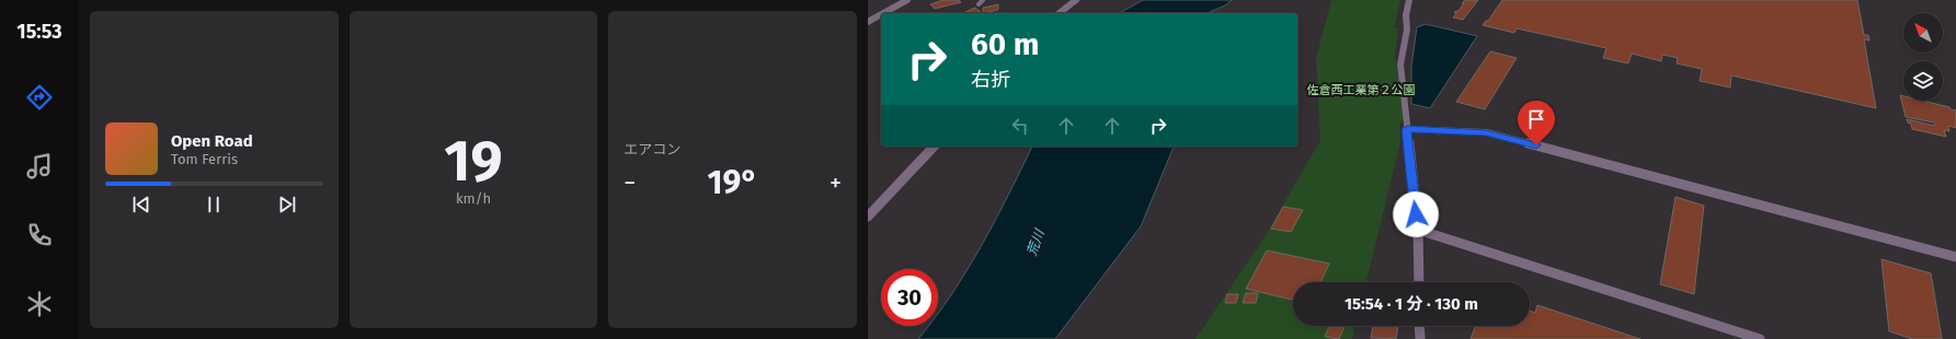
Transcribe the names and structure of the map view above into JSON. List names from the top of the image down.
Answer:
{
  "water": ["荒川"],
  "parks": ["佐倉西工業第２公園"],
  "north": "top left",
  "page": {
    "tabs": "15:53",
    "tile": [
      ["19", "km/h"],
      "エアコン"
    ],
    "turn": ["60 m", "右折"],
    "song": ["Open Road", "Tom Ferris"],
    "heat": ["−", "19°", "+"],
    "limit": "30",
    "trip": "15:54 · 1 分 · 130 m"
  }
}
